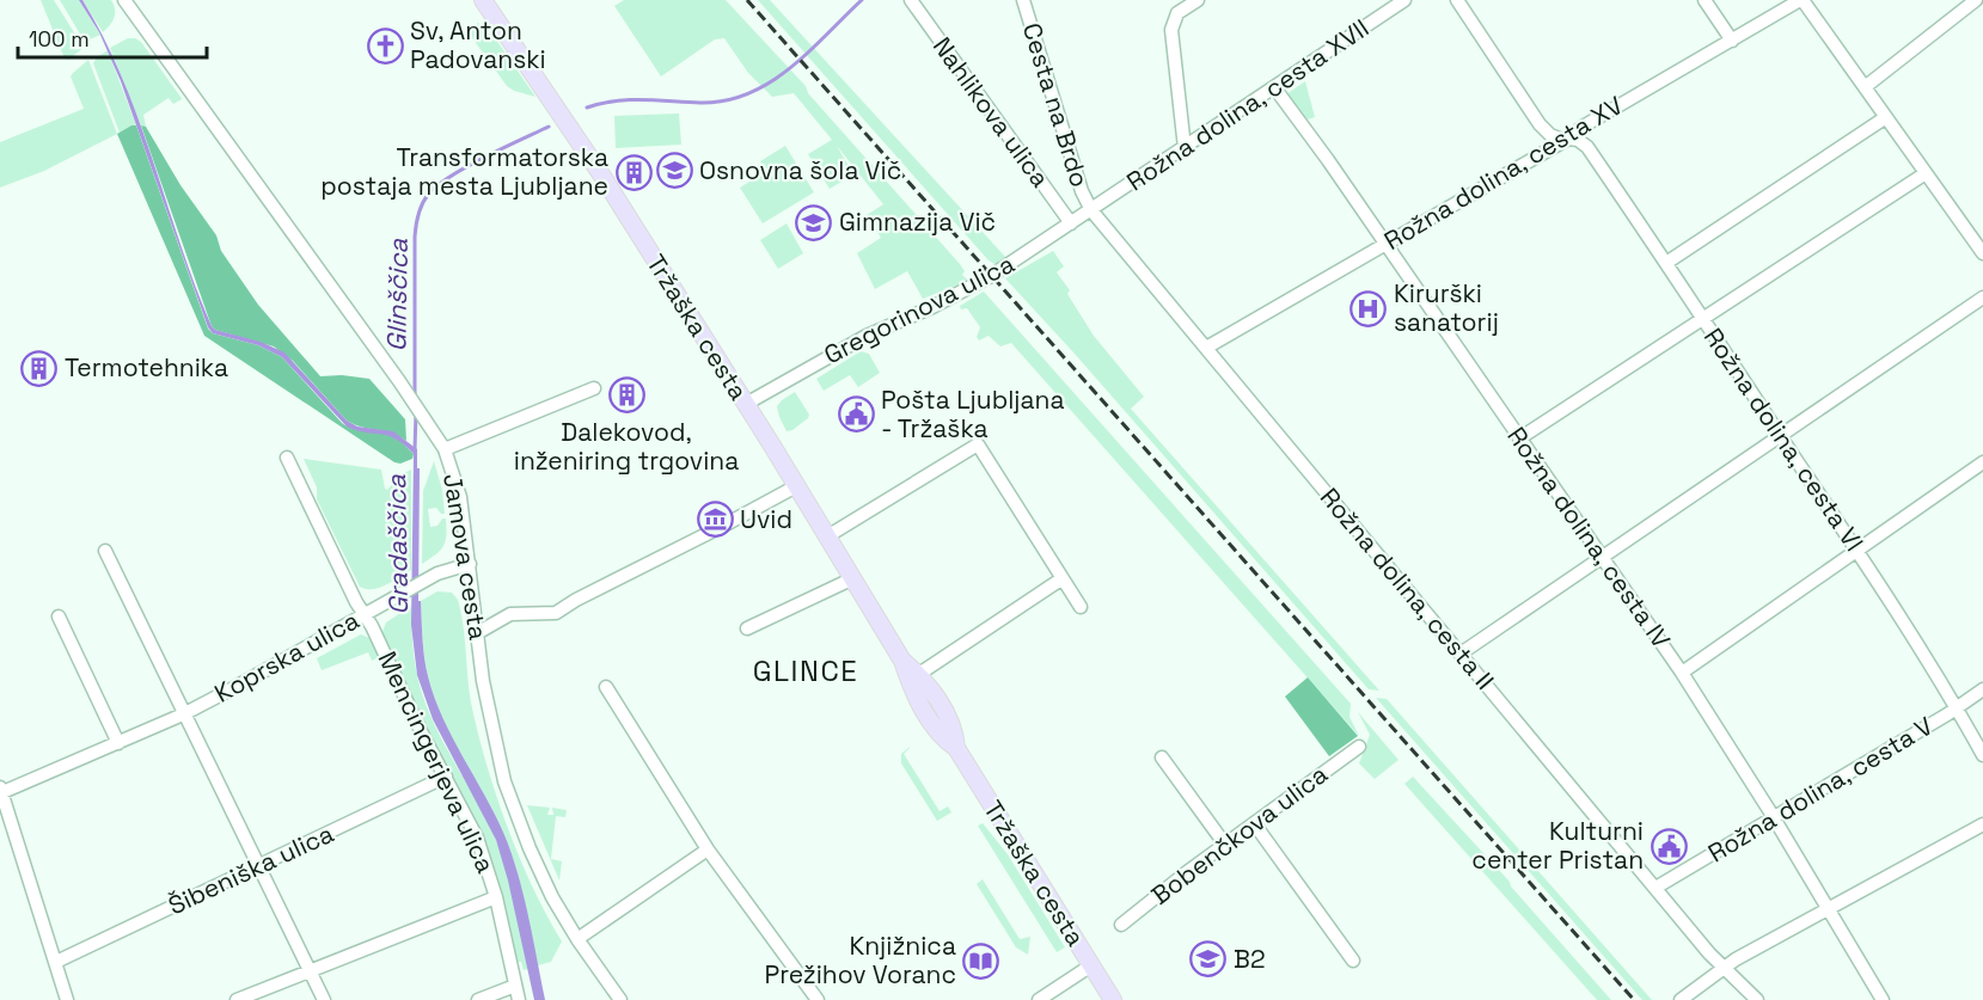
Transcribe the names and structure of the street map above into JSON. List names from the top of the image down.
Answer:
{
  "streets": {
    "main road": ["Tržaška cesta"],
    "street": [
      "Cesta na Brdo",
      "Rožna dolina, cesta XVII",
      "Nahlikova ulica",
      "Rožna dolina, cesta XV",
      "Gregorinova ulica",
      "Rožna dolina, cesta VI",
      "Rožna dolina, cesta IV",
      "Jamova cesta",
      "Rožna dolina, cesta II",
      "Koprska ulica",
      "Mencingerjeva ulica",
      "Rožna dolina, cesta V",
      "Bobenčkova ulica",
      "Šibeniška ulica"
    ]
  },
  "crossings": [
    ["Cesta na Brdo", "Rožna dolina, cesta XVII"],
    ["Cesta na Brdo", "Gregorinova ulica"],
    ["Cesta na Brdo", "Rožna dolina, cesta II"],
    ["Rožna dolina, cesta XVII", "Gregorinova ulica"],
    ["Rožna dolina, cesta XVII", "Rožna dolina, cesta IV"],
    ["Rožna dolina, cesta XVII", "Rožna dolina, cesta II"],
    ["Nahlikova ulica", "Gregorinova ulica"],
    ["Rožna dolina, cesta XV", "Rožna dolina, cesta VI"],
    ["Rožna dolina, cesta XV", "Rožna dolina, cesta IV"],
    ["Rožna dolina, cesta XV", "Rožna dolina, cesta II"],
    ["Gregorinova ulica", "Tržaška cesta"],
    ["Gregorinova ulica", "Rožna dolina, cesta II"],
    ["Rožna dolina, cesta VI", "Rožna dolina, cesta V"],
    ["Rožna dolina, cesta IV", "Rožna dolina, cesta V"],
    ["Jamova cesta", "Koprska ulica"],
    ["Rožna dolina, cesta II", "Rožna dolina, cesta V"],
    ["Koprska ulica", "Mencingerjeva ulica"],
    ["Mencingerjeva ulica", "Šibeniška ulica"]
  ],
  "districts": ["GLINCE"],
  "water": ["Glinščica", "Gradaščica"],
  "places": {
    "church": ["Sv, Anton Padovanski"],
    "school or university": ["Osnovna šola Vič", "Gimnazija Vič", "B2"],
    "building": ["Transformatorska postaja mesta Ljubljane", "Termotehnika", "Dalekovod, inženiring trgovina"],
    "hospital": ["Kirurški sanatorij"],
    "public building": ["Pošta Ljubljana - Tržaška", "Kulturni center Pristan"],
    "museum": ["Uvid"],
    "library": ["Knjižnica Prežihov Voranc"]
  },
  "scale_bar": "100 m"
}
